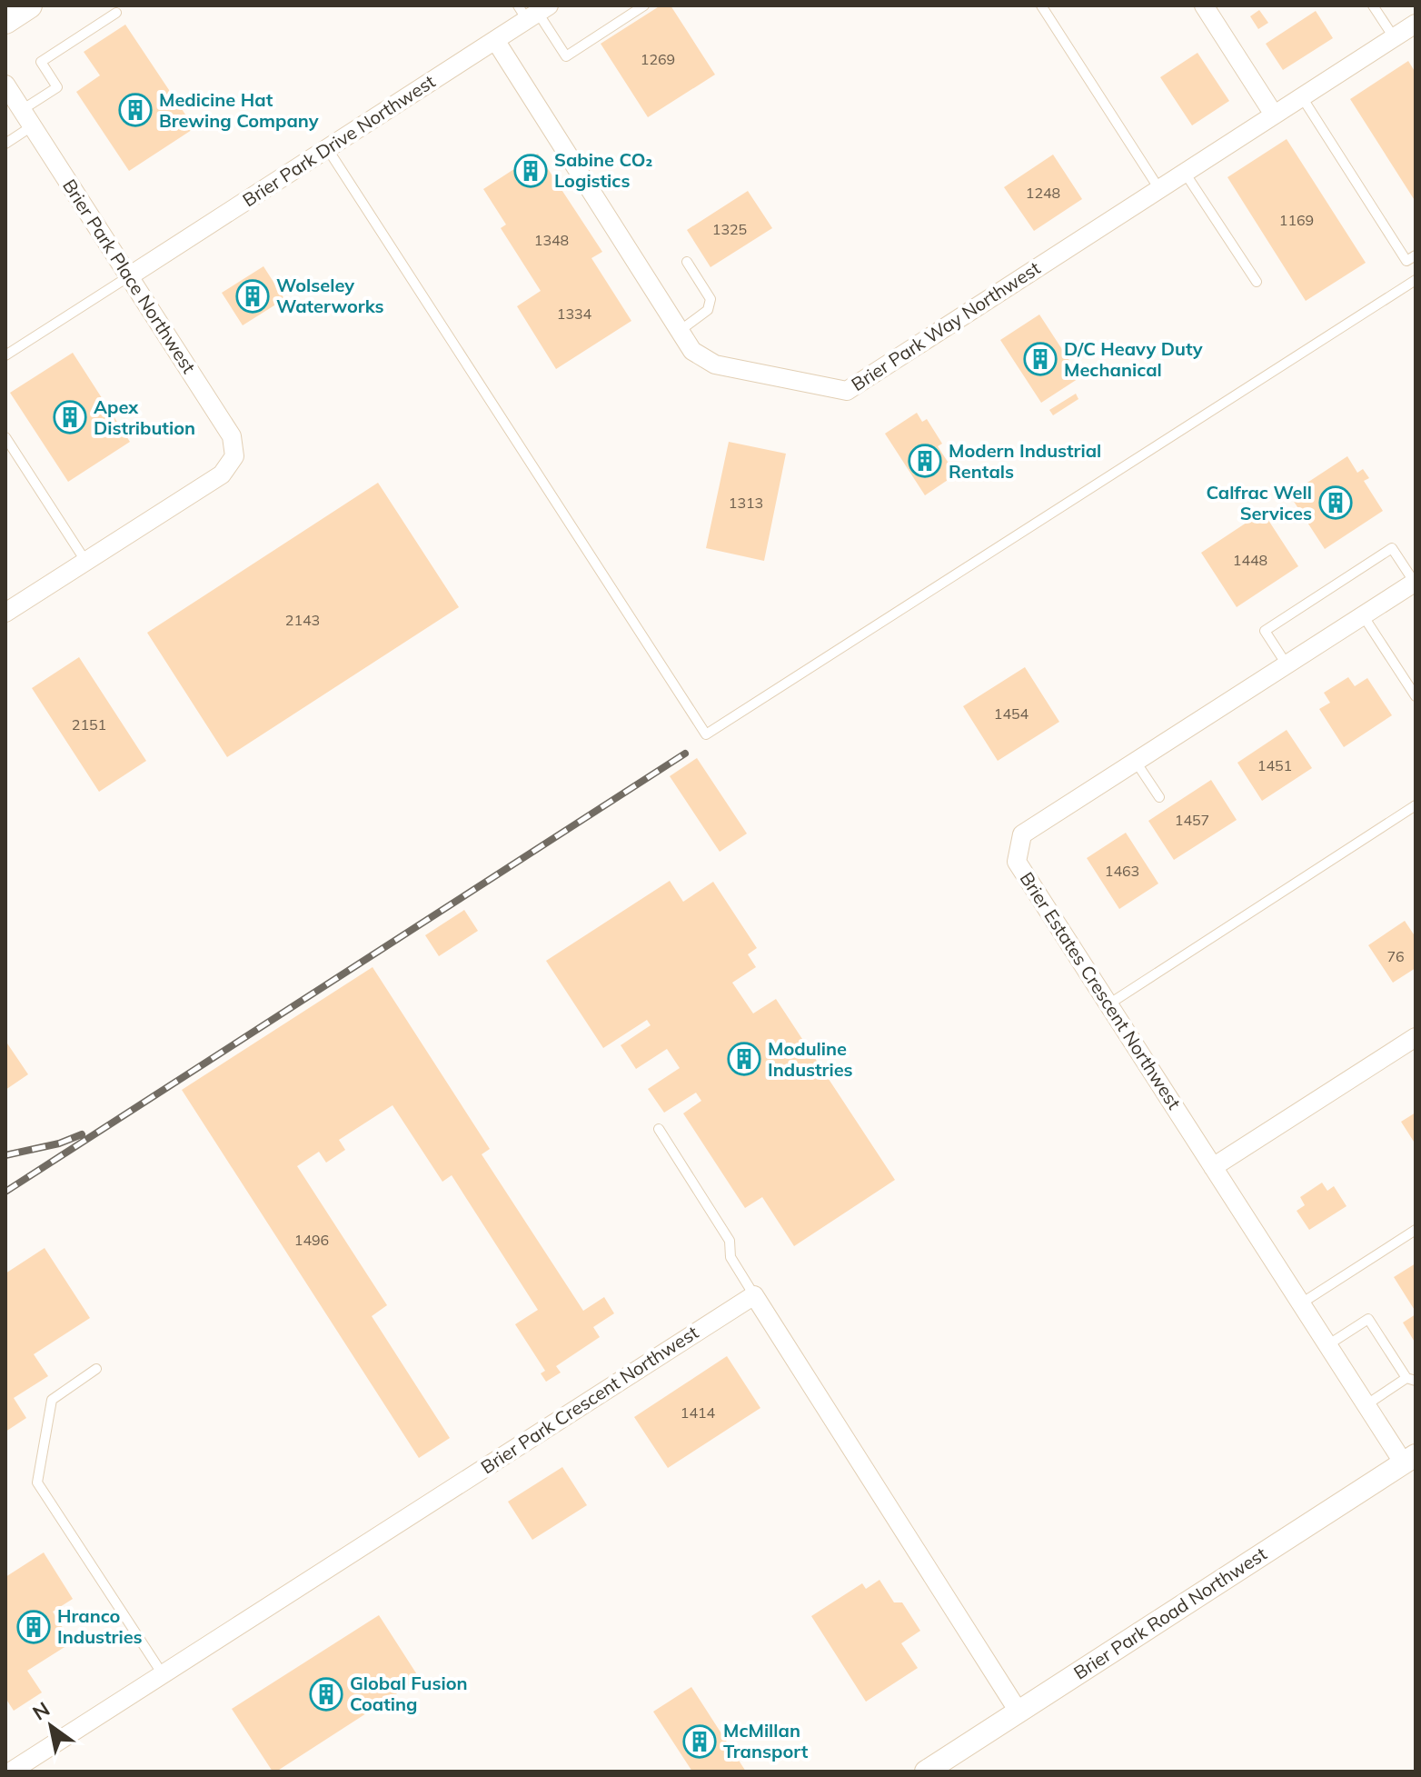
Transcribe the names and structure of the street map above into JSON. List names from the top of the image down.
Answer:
{
  "streets": {
    "street": [
      "Brier Park Drive Northwest",
      "Brier Park Place Northwest",
      "Brier Park Way Northwest",
      "Brier Estates Crescent Northwest",
      "Brier Park Crescent Northwest",
      "Brier Park Road Northwest"
    ]
  },
  "crossings": [
    ["Brier Park Drive Northwest", "Brier Park Place Northwest"],
    ["Brier Park Drive Northwest", "Brier Park Way Northwest"],
    ["Brier Estates Crescent Northwest", "Brier Park Road Northwest"]
  ],
  "places": {
    "building": [
      "Medicine Hat Brewing Company",
      "Sabine CO₂ Logistics",
      "Wolseley Waterworks",
      "D/C Heavy Duty Mechanical",
      "Apex Distribution",
      "Modern Industrial Rentals",
      "Calfrac Well Services",
      "Moduline Industries",
      "Hranco Industries",
      "Global Fusion Coating",
      "McMillan Transport"
    ]
  },
  "house_numbers": [
    "1269",
    "1248",
    "1169",
    "1325",
    "1348",
    "1334",
    "1313",
    "1448",
    "2143",
    "1454",
    "2151",
    "1451",
    "1457",
    "1463",
    "76",
    "1496",
    "1414"
  ],
  "north": "top left"
}
